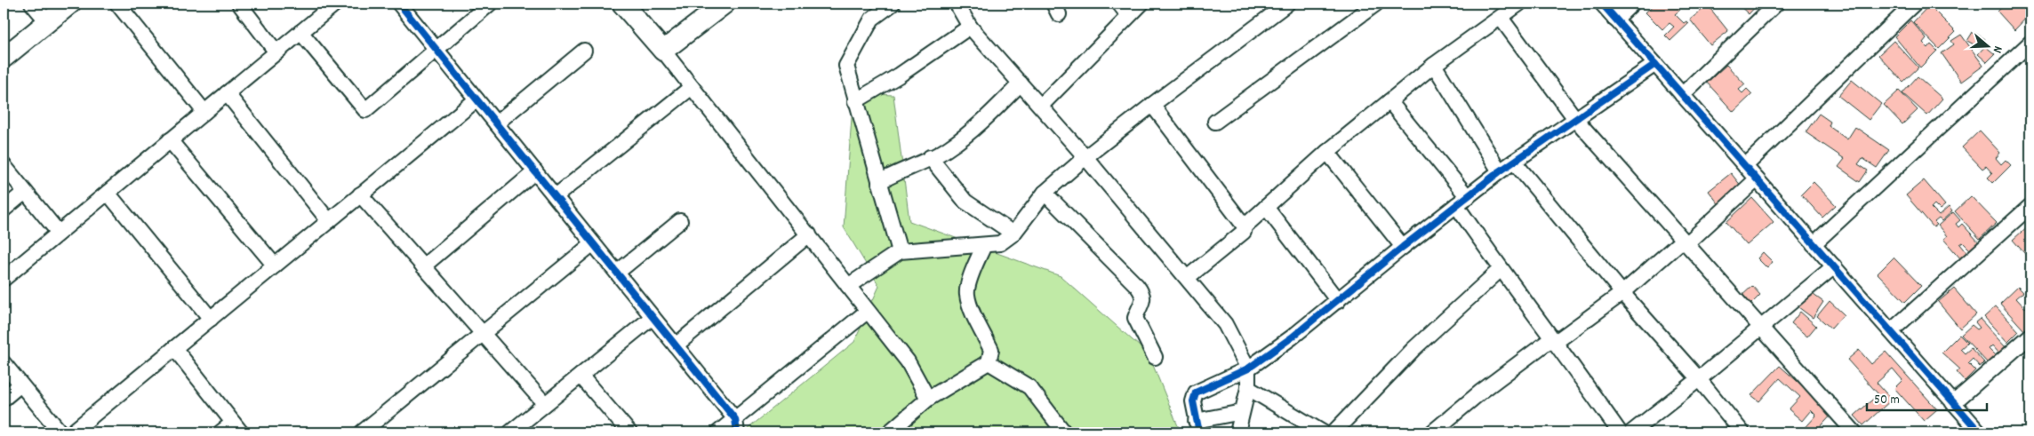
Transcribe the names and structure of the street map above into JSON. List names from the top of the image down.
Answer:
{
  "scale_bar": "50 m",
  "north": "right"
}
